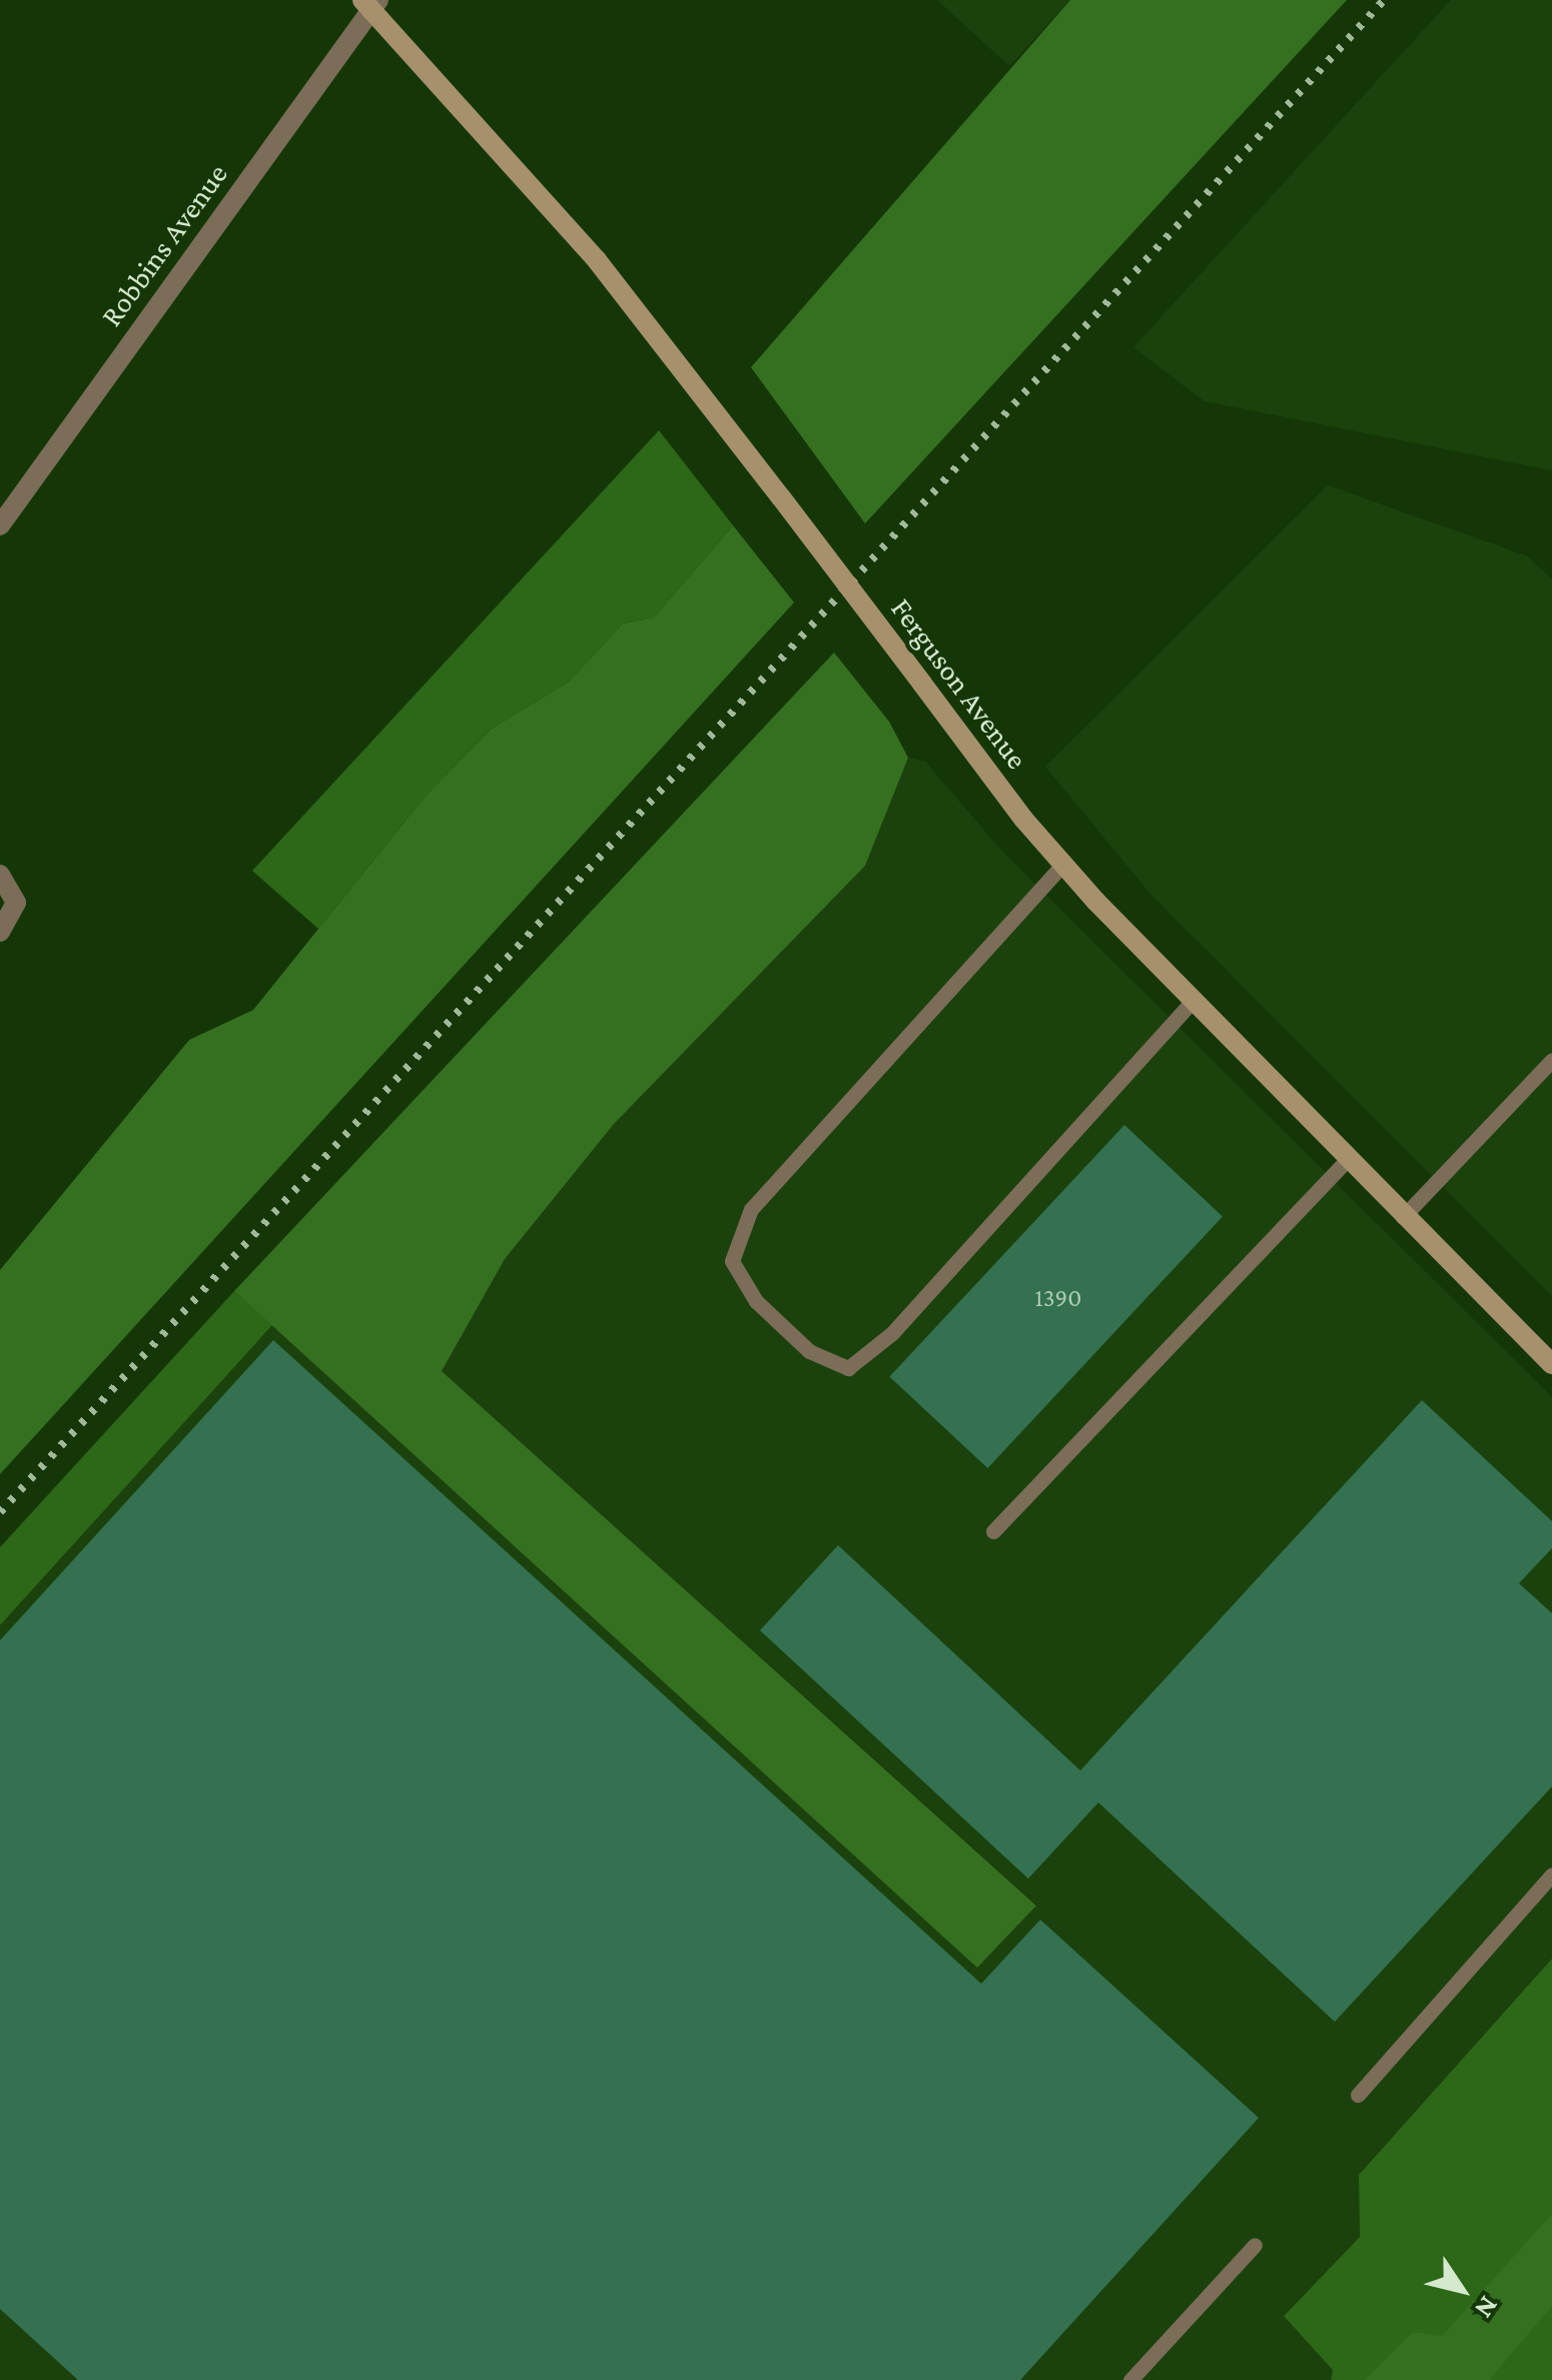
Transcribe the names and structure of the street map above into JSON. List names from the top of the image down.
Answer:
{
  "streets": {
    "street": ["Robbins Avenue", "Ferguson Avenue"]
  },
  "crossings": [
    ["Robbins Avenue", "Ferguson Avenue"]
  ],
  "house_numbers": ["1390"],
  "north": "bottom right"
}
